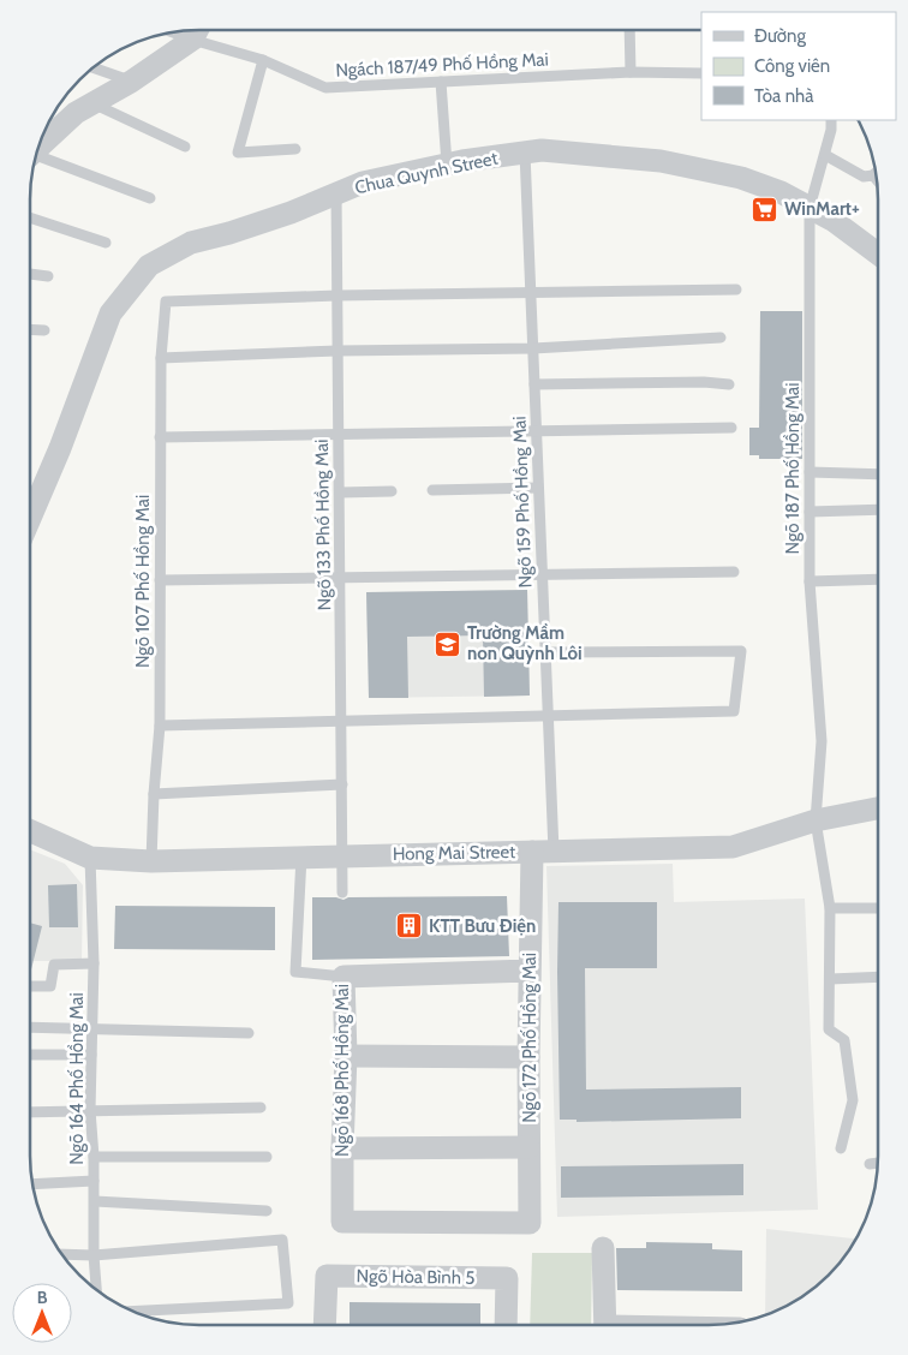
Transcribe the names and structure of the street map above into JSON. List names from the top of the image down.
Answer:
{
  "streets": {
    "street": [
      "Chua Quynh Street",
      "Hong Mai Street",
      "Ngõ 172 Phố Hồng Mai",
      "Ngõ 168 Phố Hồng Mai",
      "Ngõ Hòa Bình 5"
    ],
    "lane": [
      "Ngách 187/49 Phố Hồng Mai",
      "Ngõ 187 Phố Hồng Mai",
      "Ngõ 159 Phố Hồng Mai",
      "Ngõ 133 Phố Hồng Mai",
      "Ngõ 107 Phố Hồng Mai",
      "Ngõ 164 Phố Hồng Mai"
    ]
  },
  "crossings": [
    ["Chua Quynh Street", "Ngõ 187 Phố Hồng Mai"],
    ["Chua Quynh Street", "Ngõ 159 Phố Hồng Mai"],
    ["Chua Quynh Street", "Ngõ 133 Phố Hồng Mai"],
    ["Ngõ 187 Phố Hồng Mai", "Hong Mai Street"],
    ["Ngõ 159 Phố Hồng Mai", "Hong Mai Street"],
    ["Ngõ 159 Phố Hồng Mai", "Ngõ 172 Phố Hồng Mai"],
    ["Ngõ 133 Phố Hồng Mai", "Ngõ 107 Phố Hồng Mai"],
    ["Ngõ 133 Phố Hồng Mai", "Hong Mai Street"],
    ["Ngõ 107 Phố Hồng Mai", "Hong Mai Street"],
    ["Hong Mai Street", "Ngõ 172 Phố Hồng Mai"],
    ["Hong Mai Street", "Ngõ 168 Phố Hồng Mai"],
    ["Hong Mai Street", "Ngõ 164 Phố Hồng Mai"],
    ["Ngõ 172 Phố Hồng Mai", "Ngõ 168 Phố Hồng Mai"]
  ],
  "places": {
    "supermarket": ["WinMart+"],
    "school or university": ["Trường Mầm non Quỳnh Lôi"],
    "building": ["KTT Bưu Điện"]
  },
  "legend": ["Đường", "Công viên", "Tòa nhà"],
  "north": "top"
}
